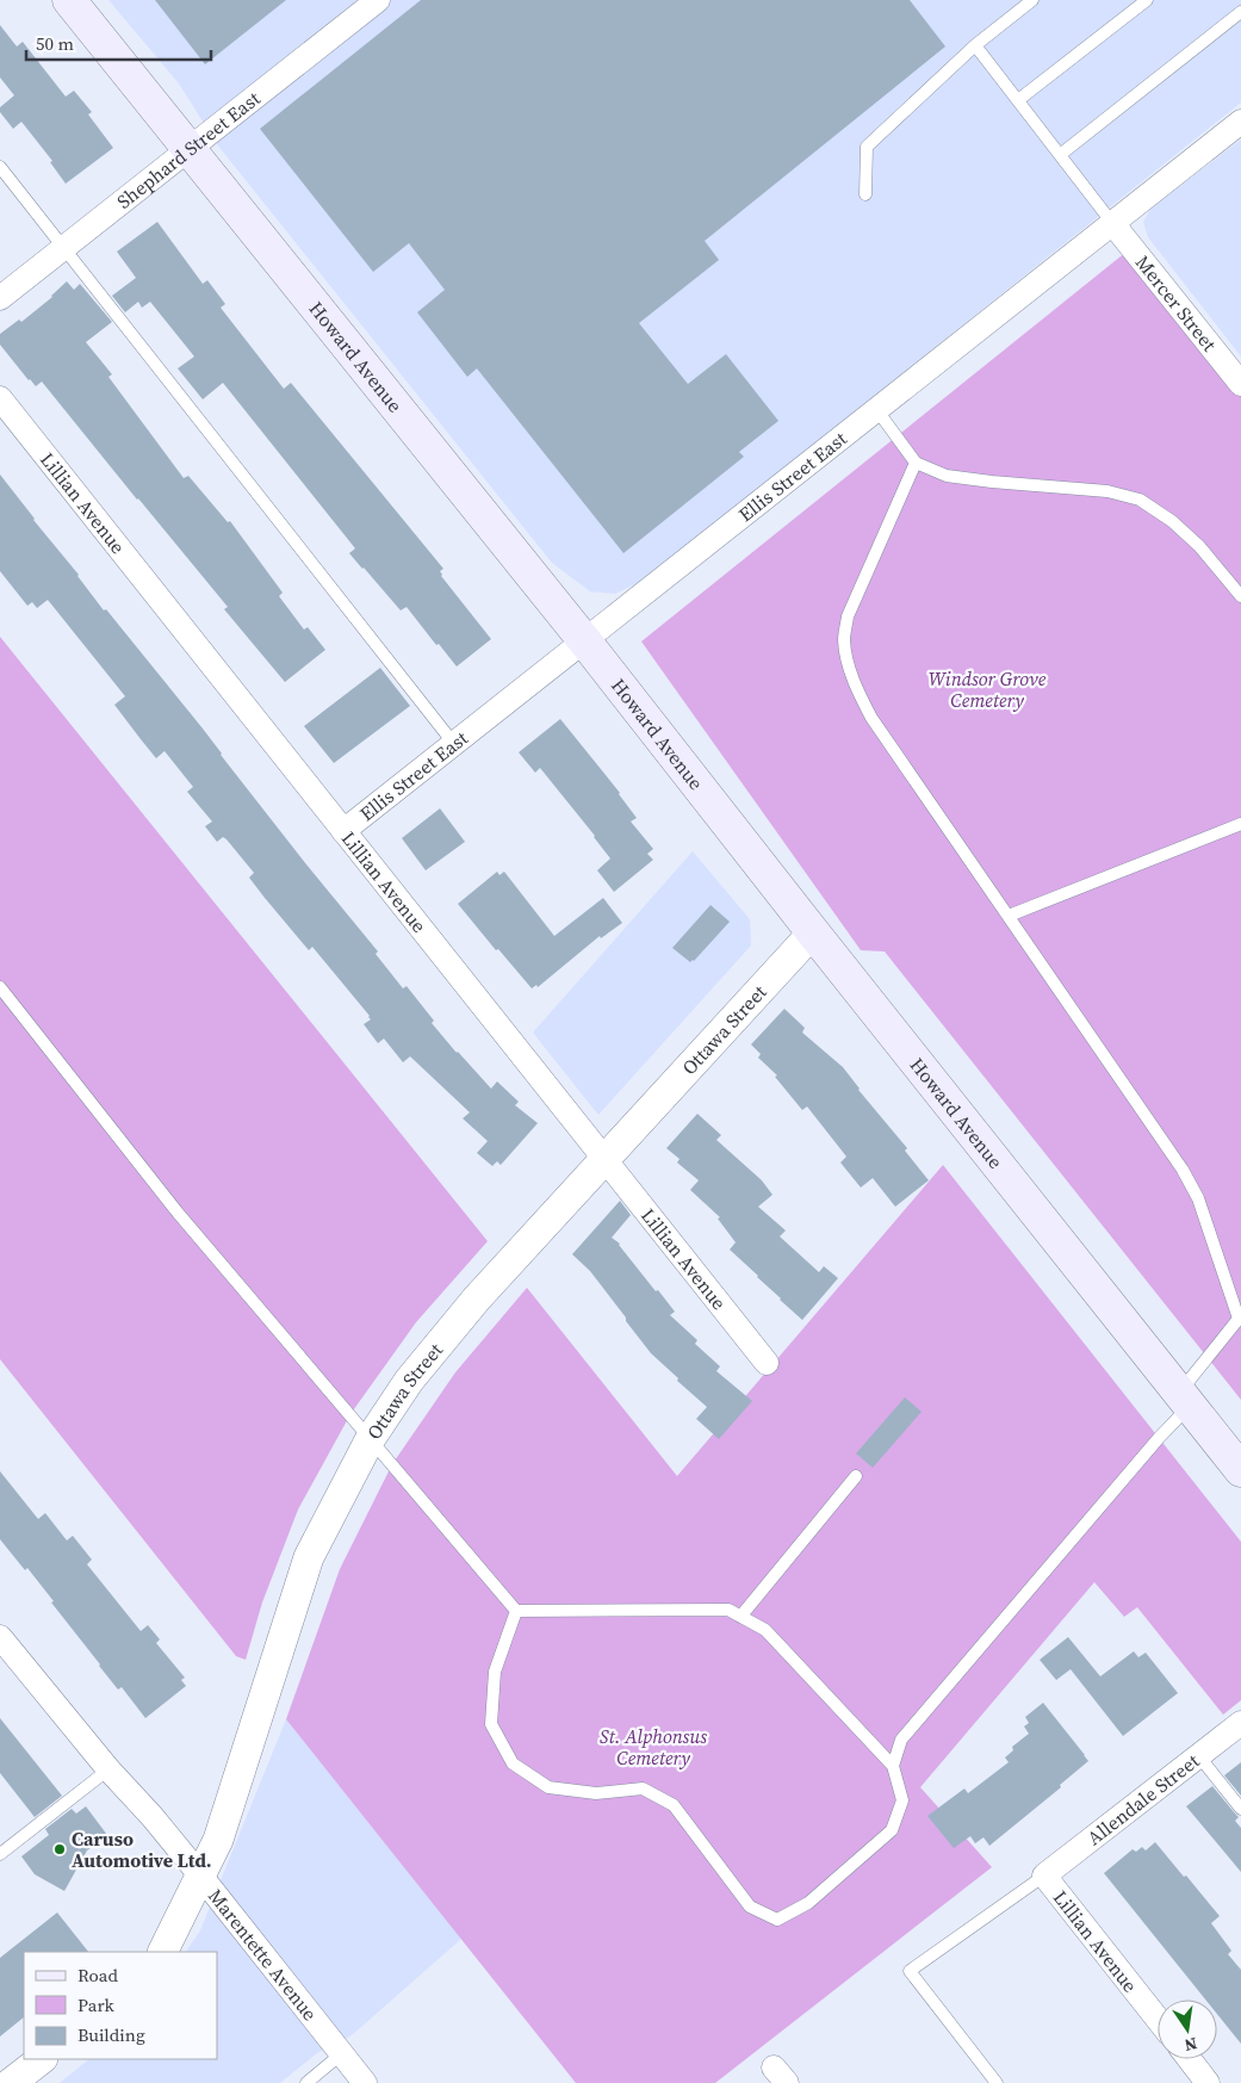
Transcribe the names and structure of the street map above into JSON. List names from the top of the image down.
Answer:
{
  "streets": {
    "main road": ["Howard Avenue"],
    "street": [
      "Shephard Street East",
      "Mercer Street",
      "Ellis Street East",
      "Lillian Avenue",
      "Ottawa Street",
      "Allendale Street",
      "Marentette Avenue"
    ]
  },
  "crossings": [
    ["Shephard Street East", "Howard Avenue"],
    ["Mercer Street", "Ellis Street East"],
    ["Howard Avenue", "Ellis Street East"],
    ["Howard Avenue", "Ottawa Street"],
    ["Ellis Street East", "Lillian Avenue"],
    ["Lillian Avenue", "Ottawa Street"],
    ["Lillian Avenue", "Allendale Street"],
    ["Ottawa Street", "Marentette Avenue"]
  ],
  "parks": ["Windsor Grove Cemetery", "St. Alphonsus Cemetery"],
  "places": ["Caruso Automotive Ltd."],
  "legend": ["Road", "Park", "Building"],
  "scale_bar": "50 m",
  "north": "bottom"
}
